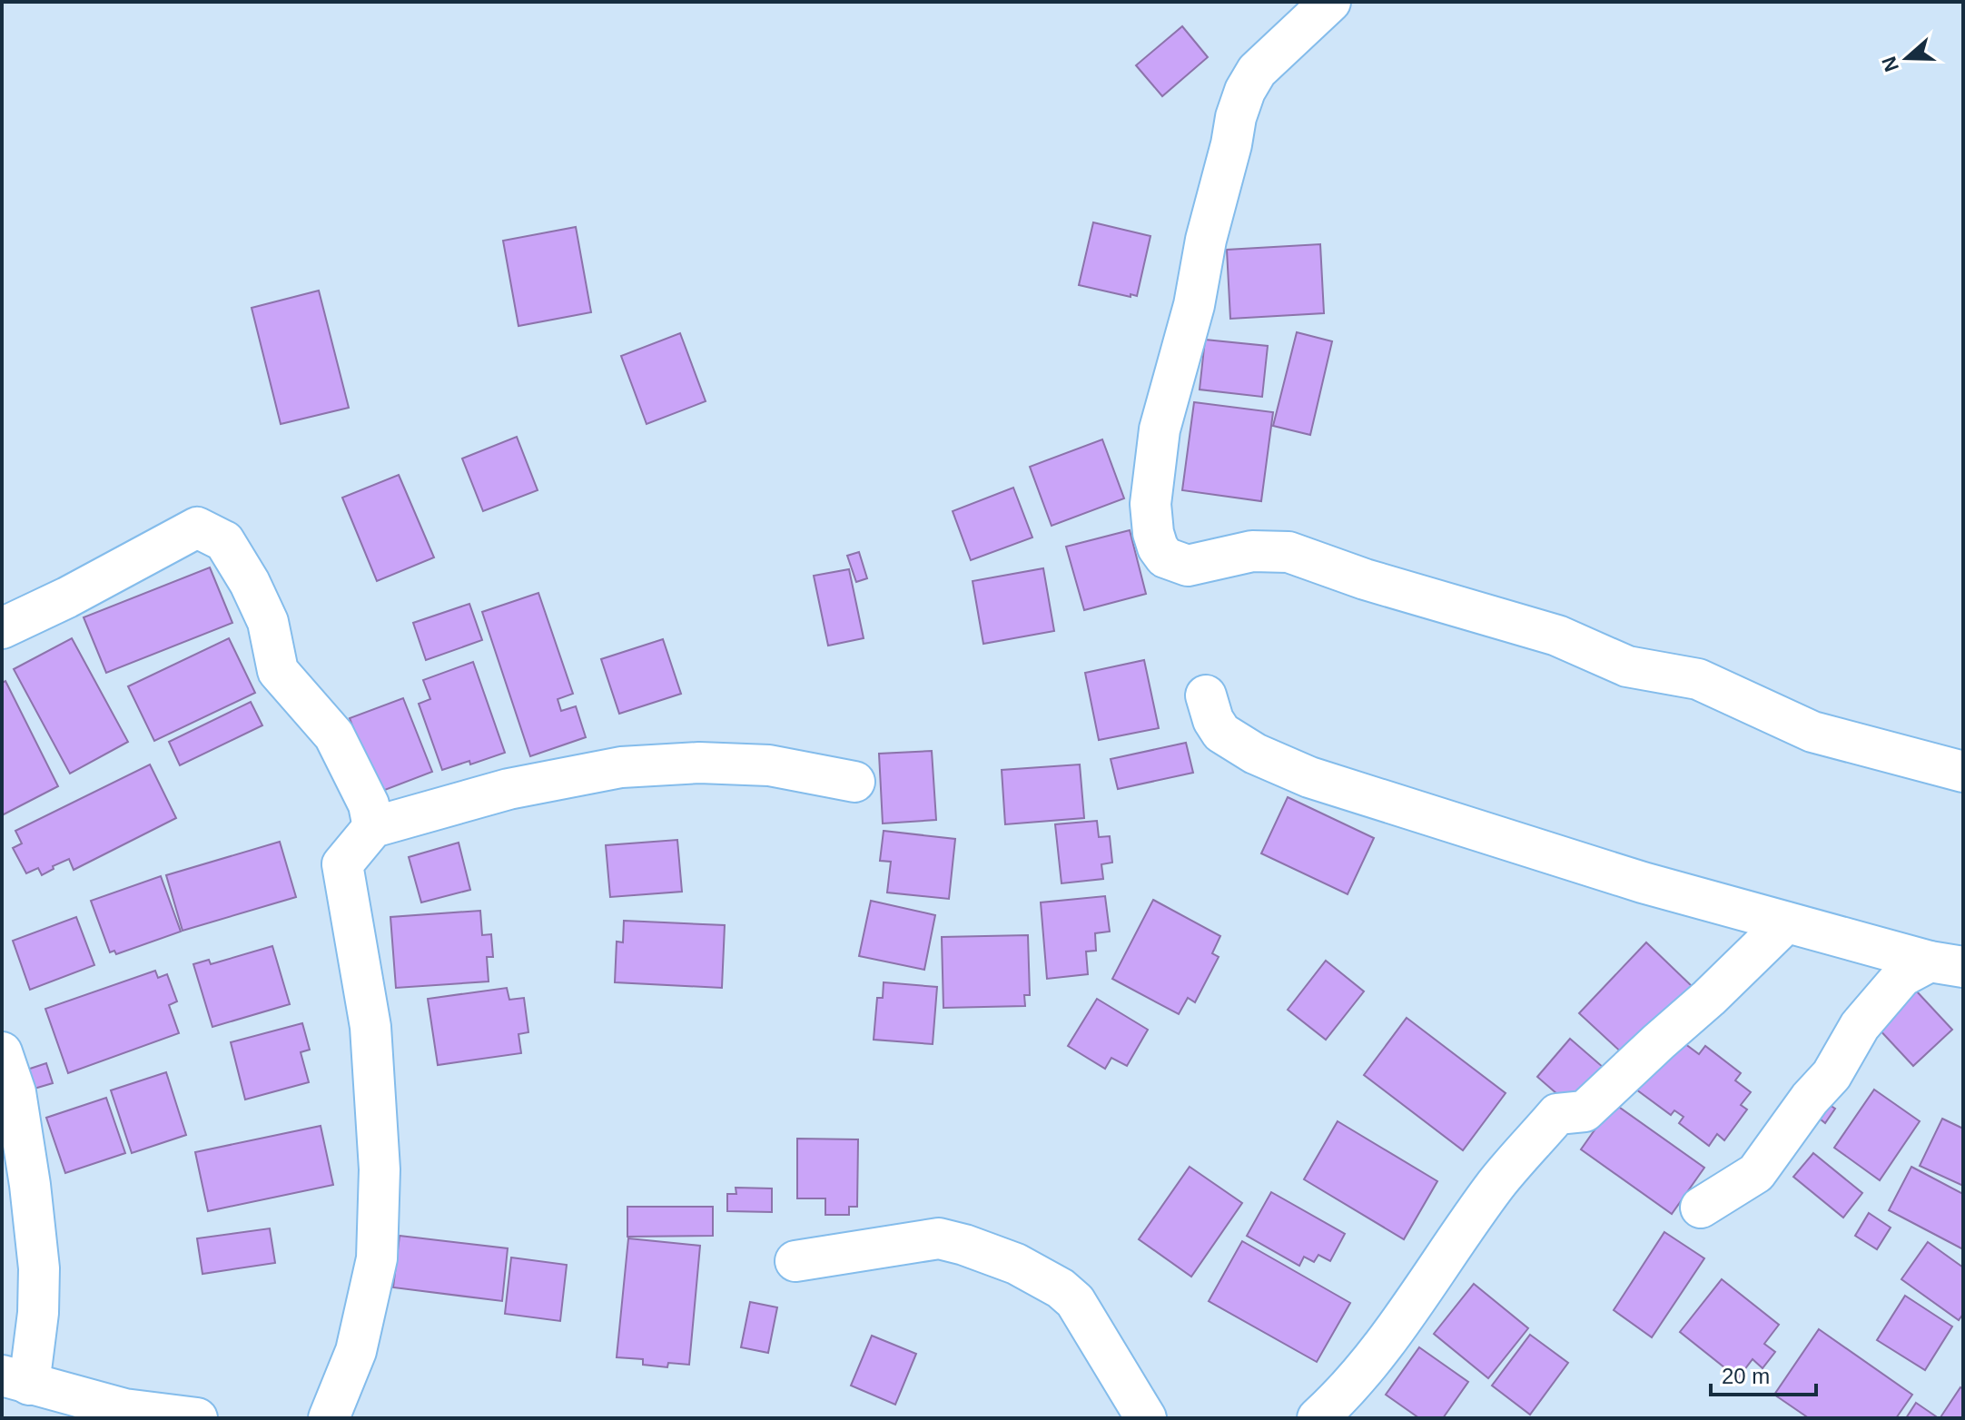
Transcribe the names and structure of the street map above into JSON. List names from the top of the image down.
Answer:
{
  "scale_bar": "20 m",
  "north": "left"
}
